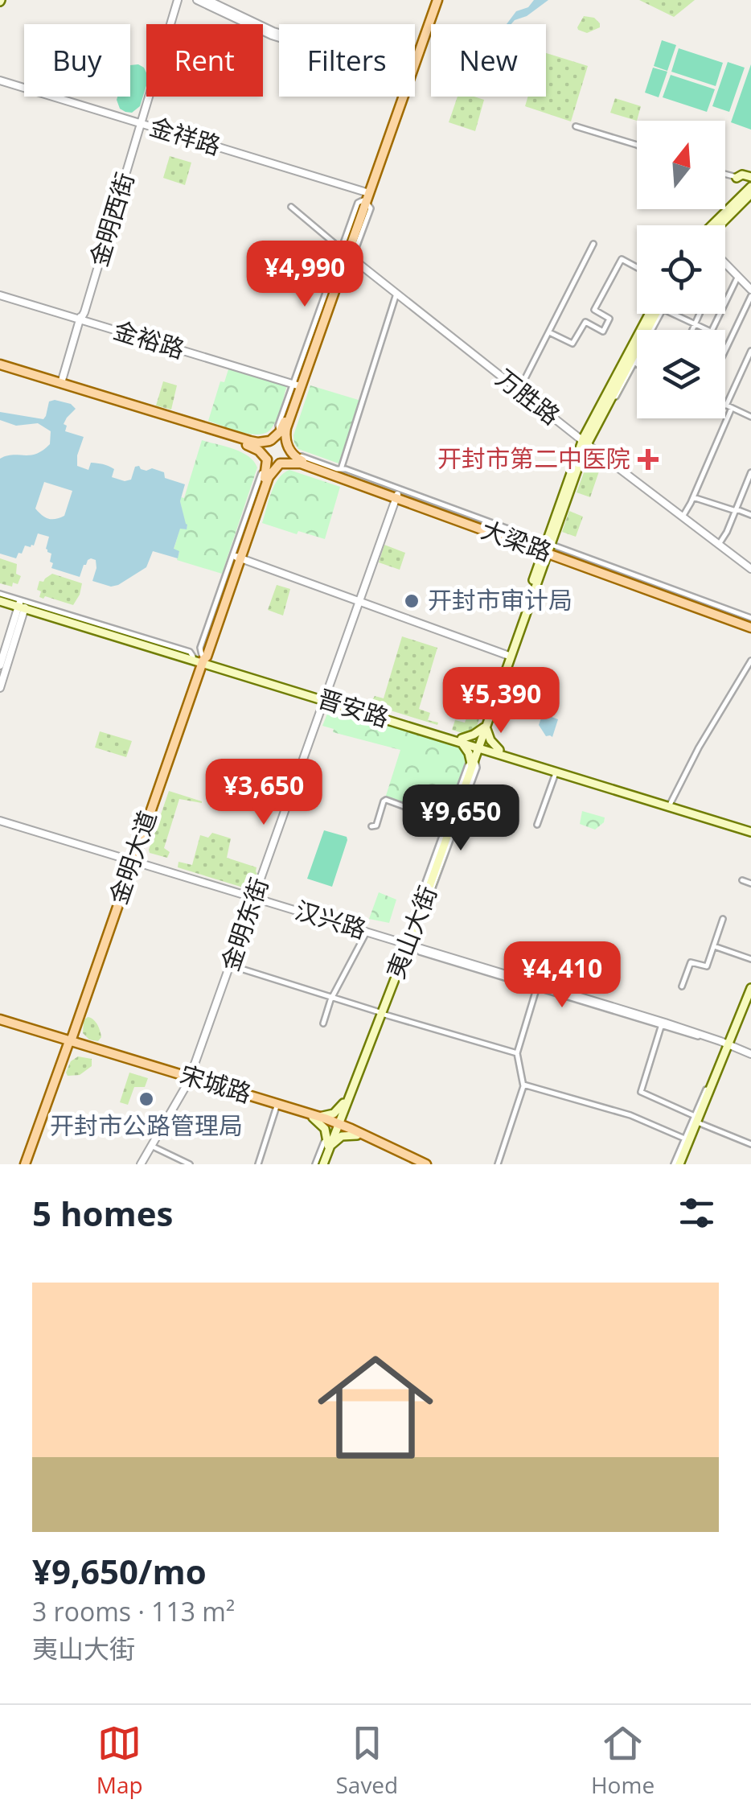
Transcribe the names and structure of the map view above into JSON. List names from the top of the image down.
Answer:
{
  "streets": {
    "main road": [
      "大梁路",
      "晋安路",
      "金明大道",
      "夷山大街",
      "宋城路"
    ],
    "street": [
      "金祥路",
      "金明西街",
      "金裕路",
      "万胜路",
      "汉兴路",
      "金明东街"
    ]
  },
  "crossings": [
    ["金祥路", "金明西街"],
    ["金明西街", "金裕路"],
    ["万胜路", "夷山大街"],
    ["大梁路", "金明大道"],
    ["大梁路", "金明东街"],
    ["大梁路", "夷山大街"],
    ["晋安路", "金明大道"],
    ["晋安路", "金明东街"],
    ["晋安路", "夷山大街"],
    ["金明大道", "汉兴路"],
    ["金明大道", "宋城路"],
    ["汉兴路", "金明东街"],
    ["汉兴路", "夷山大街"],
    ["金明东街", "宋城路"],
    ["夷山大街", "宋城路"]
  ],
  "places": {
    "health": ["开封市第二中医院"],
    "other": ["开封市审计局", "开封市公路管理局"]
  },
  "north": "top",
  "page": {
    "chip": [
      "Buy",
      "Rent",
      "Filters",
      "New"
    ],
    "price": [
      "¥4,990",
      "¥5,390",
      "¥3,650",
      "¥9,650",
      "¥4,410"
    ],
    "heading": "5 homes",
    "list": [
      {
        "name": "¥9,650/mo",
        "note": "3 rooms · 113 m² · 夷山大街"
      }
    ],
    "tabs": ["Map", "Saved", "Home"]
  }
}
